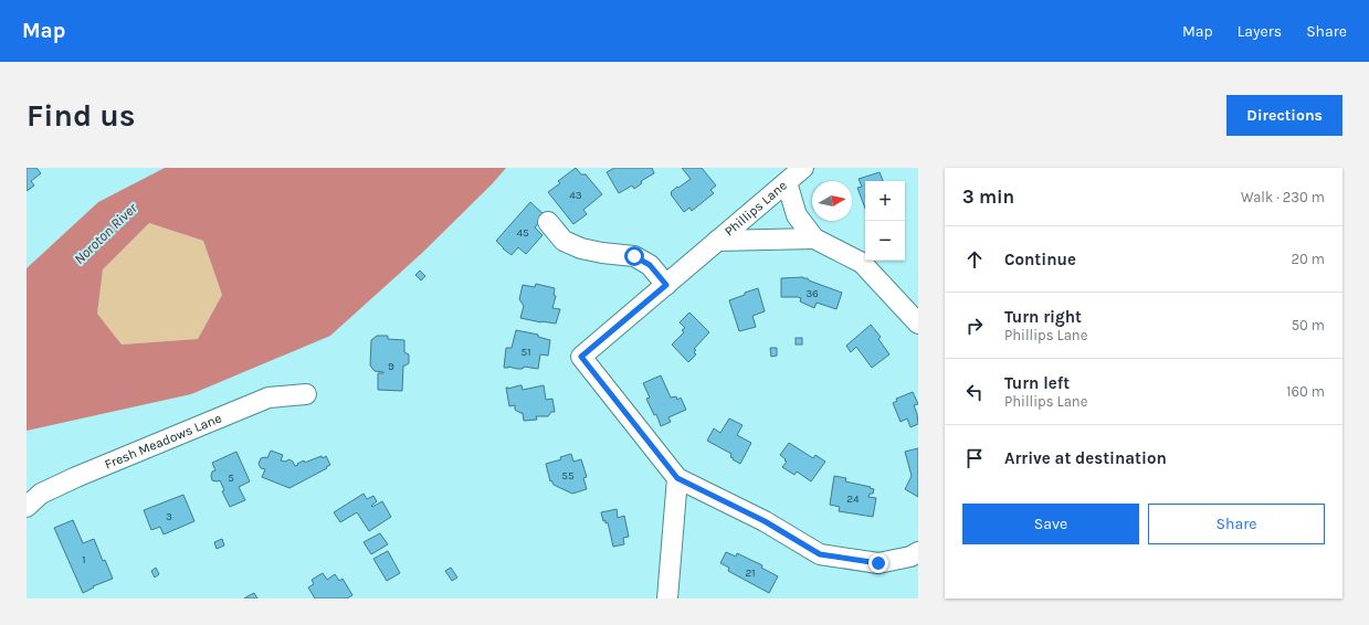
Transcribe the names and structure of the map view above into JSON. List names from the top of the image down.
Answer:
{
  "streets": {
    "street": ["Phillips Lane", "Fresh Meadows Lane"]
  },
  "water": ["Noroton River"],
  "house_numbers": [
    "43",
    "45",
    "36",
    "51",
    "9",
    "55",
    "5",
    "24",
    "3",
    "1",
    "21"
  ],
  "north": "right",
  "page": {
    "header": "Map",
    "nav": ["Map", "Layers", "Share"],
    "buttons": [
      "Directions",
      ["Save", "Share"]
    ],
    "title": "Find us",
    "heading": ["3 min", "Walk · 230 m"],
    "map_buttons": ["+", "−"],
    "list": [
      ["Continue", "20 m"],
      ["Turn right", "Phillips Lane", "50 m"],
      ["Turn left", "Phillips Lane", "160 m"],
      "Arrive at destination"
    ]
  }
}
